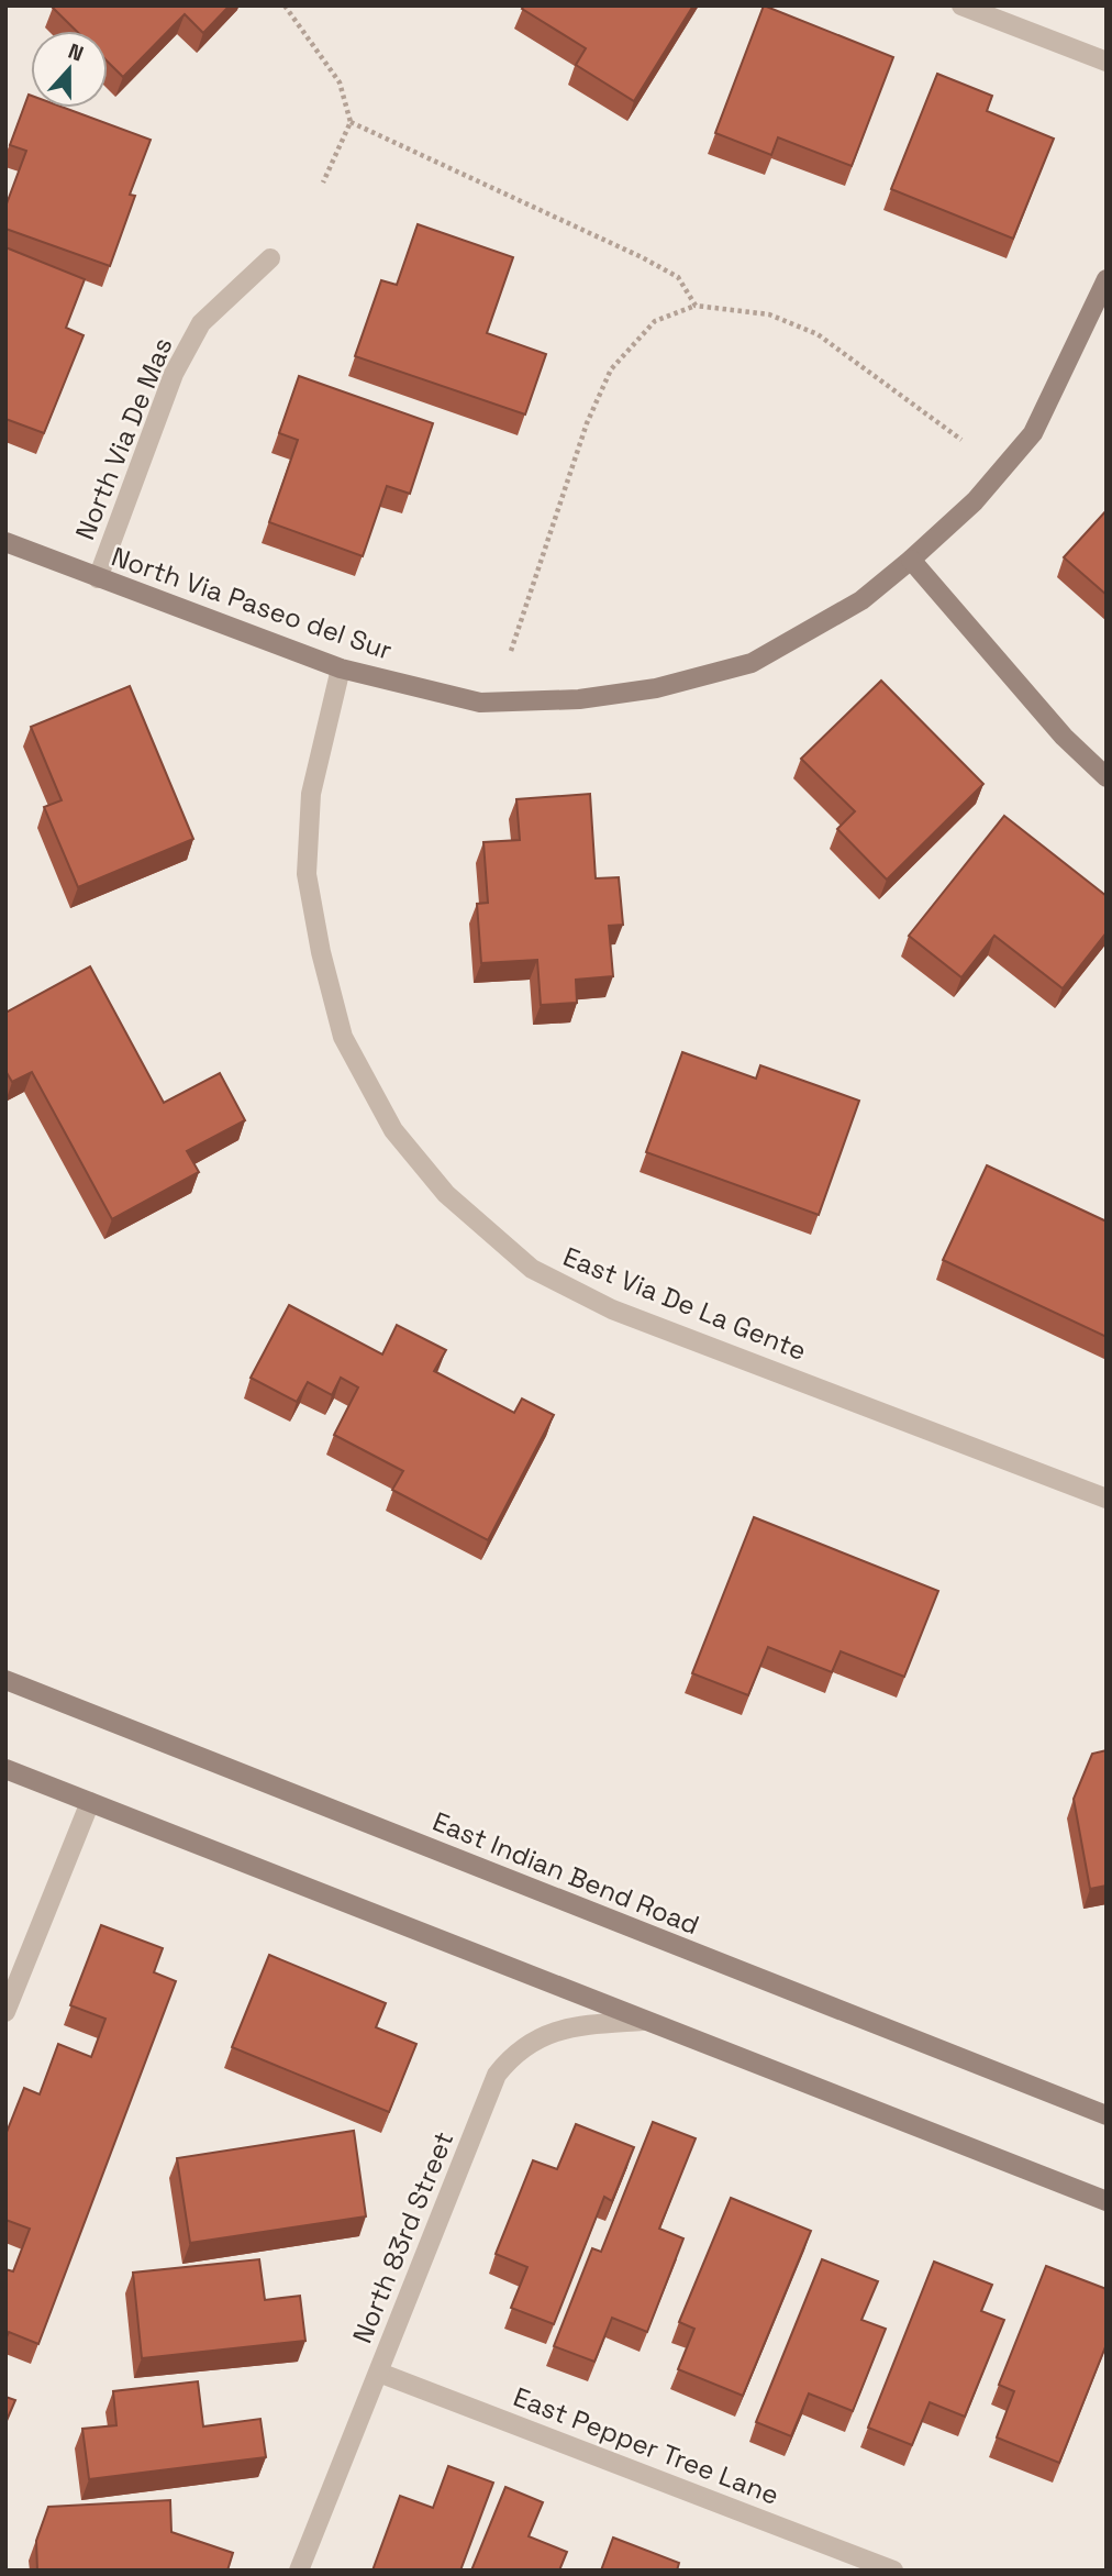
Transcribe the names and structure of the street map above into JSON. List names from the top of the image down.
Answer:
{
  "streets": {
    "main road": ["North Via Paseo del Sur", "East Indian Bend Road"],
    "street": [
      "North Via De Mas",
      "East Via De La Gente",
      "North 83rd Street",
      "East Pepper Tree Lane"
    ]
  },
  "crossings": [
    ["North Via De Mas", "North Via Paseo del Sur"],
    ["North Via Paseo del Sur", "East Via De La Gente"],
    ["North 83rd Street", "East Pepper Tree Lane"]
  ],
  "north": "top"
}
